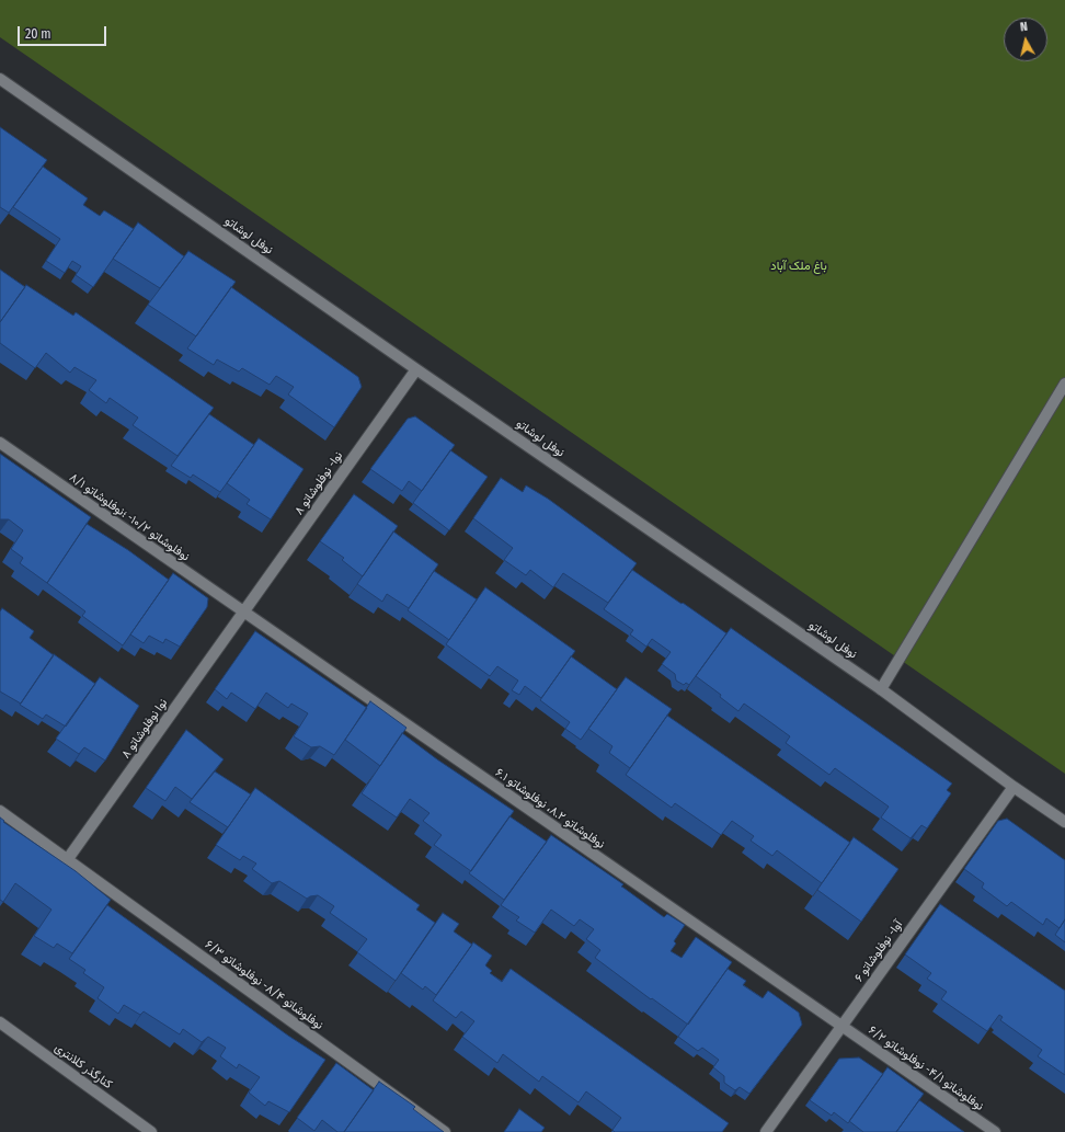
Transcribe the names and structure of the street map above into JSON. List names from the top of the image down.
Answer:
{
  "streets": {
    "street": [
      "نوفل لوشاتو",
      "نوا- نوفلوشاتو ۸",
      "نوفلوشاتو ۱۰/۲- ؛نوفلوشاتو ۸/۱",
      "نوا نوفلوشاتو ۸",
      "نوفلوشاتو ۸.۲، نوفلوشاتو ۶.۱",
      "آوا- نوفلوشاتو ۶",
      "نوفلوشاتو ۸/۴- نوفلوشاتو ۶/۳",
      "کنارگذر کلانتری",
      "نوفلوشاتو ۴/۱- نوفلوشاتو ۶/۲"
    ]
  },
  "crossings": [
    ["نوفل لوشاتو", "نوا- نوفلوشاتو ۸"],
    ["نوفل لوشاتو", "آوا- نوفلوشاتو ۶"],
    ["نوا- نوفلوشاتو ۸", "نوفلوشاتو ۱۰/۲- ؛نوفلوشاتو ۸/۱"],
    ["نوا- نوفلوشاتو ۸", "نوا نوفلوشاتو ۸"],
    ["نوا- نوفلوشاتو ۸", "نوفلوشاتو ۸.۲، نوفلوشاتو ۶.۱"],
    ["نوفلوشاتو ۱۰/۲- ؛نوفلوشاتو ۸/۱", "نوا نوفلوشاتو ۸"],
    ["نوفلوشاتو ۱۰/۲- ؛نوفلوشاتو ۸/۱", "نوفلوشاتو ۸.۲، نوفلوشاتو ۶.۱"],
    ["نوا نوفلوشاتو ۸", "نوفلوشاتو ۸.۲، نوفلوشاتو ۶.۱"],
    ["نوا نوفلوشاتو ۸", "نوفلوشاتو ۸/۴- نوفلوشاتو ۶/۳"],
    ["نوفلوشاتو ۸.۲، نوفلوشاتو ۶.۱", "آوا- نوفلوشاتو ۶"],
    ["نوفلوشاتو ۸.۲، نوفلوشاتو ۶.۱", "نوفلوشاتو ۴/۱- نوفلوشاتو ۶/۲"],
    ["آوا- نوفلوشاتو ۶", "نوفلوشاتو ۴/۱- نوفلوشاتو ۶/۲"]
  ],
  "parks": ["باغ ملک آباد"],
  "scale_bar": "20 m",
  "north": "top"
}
